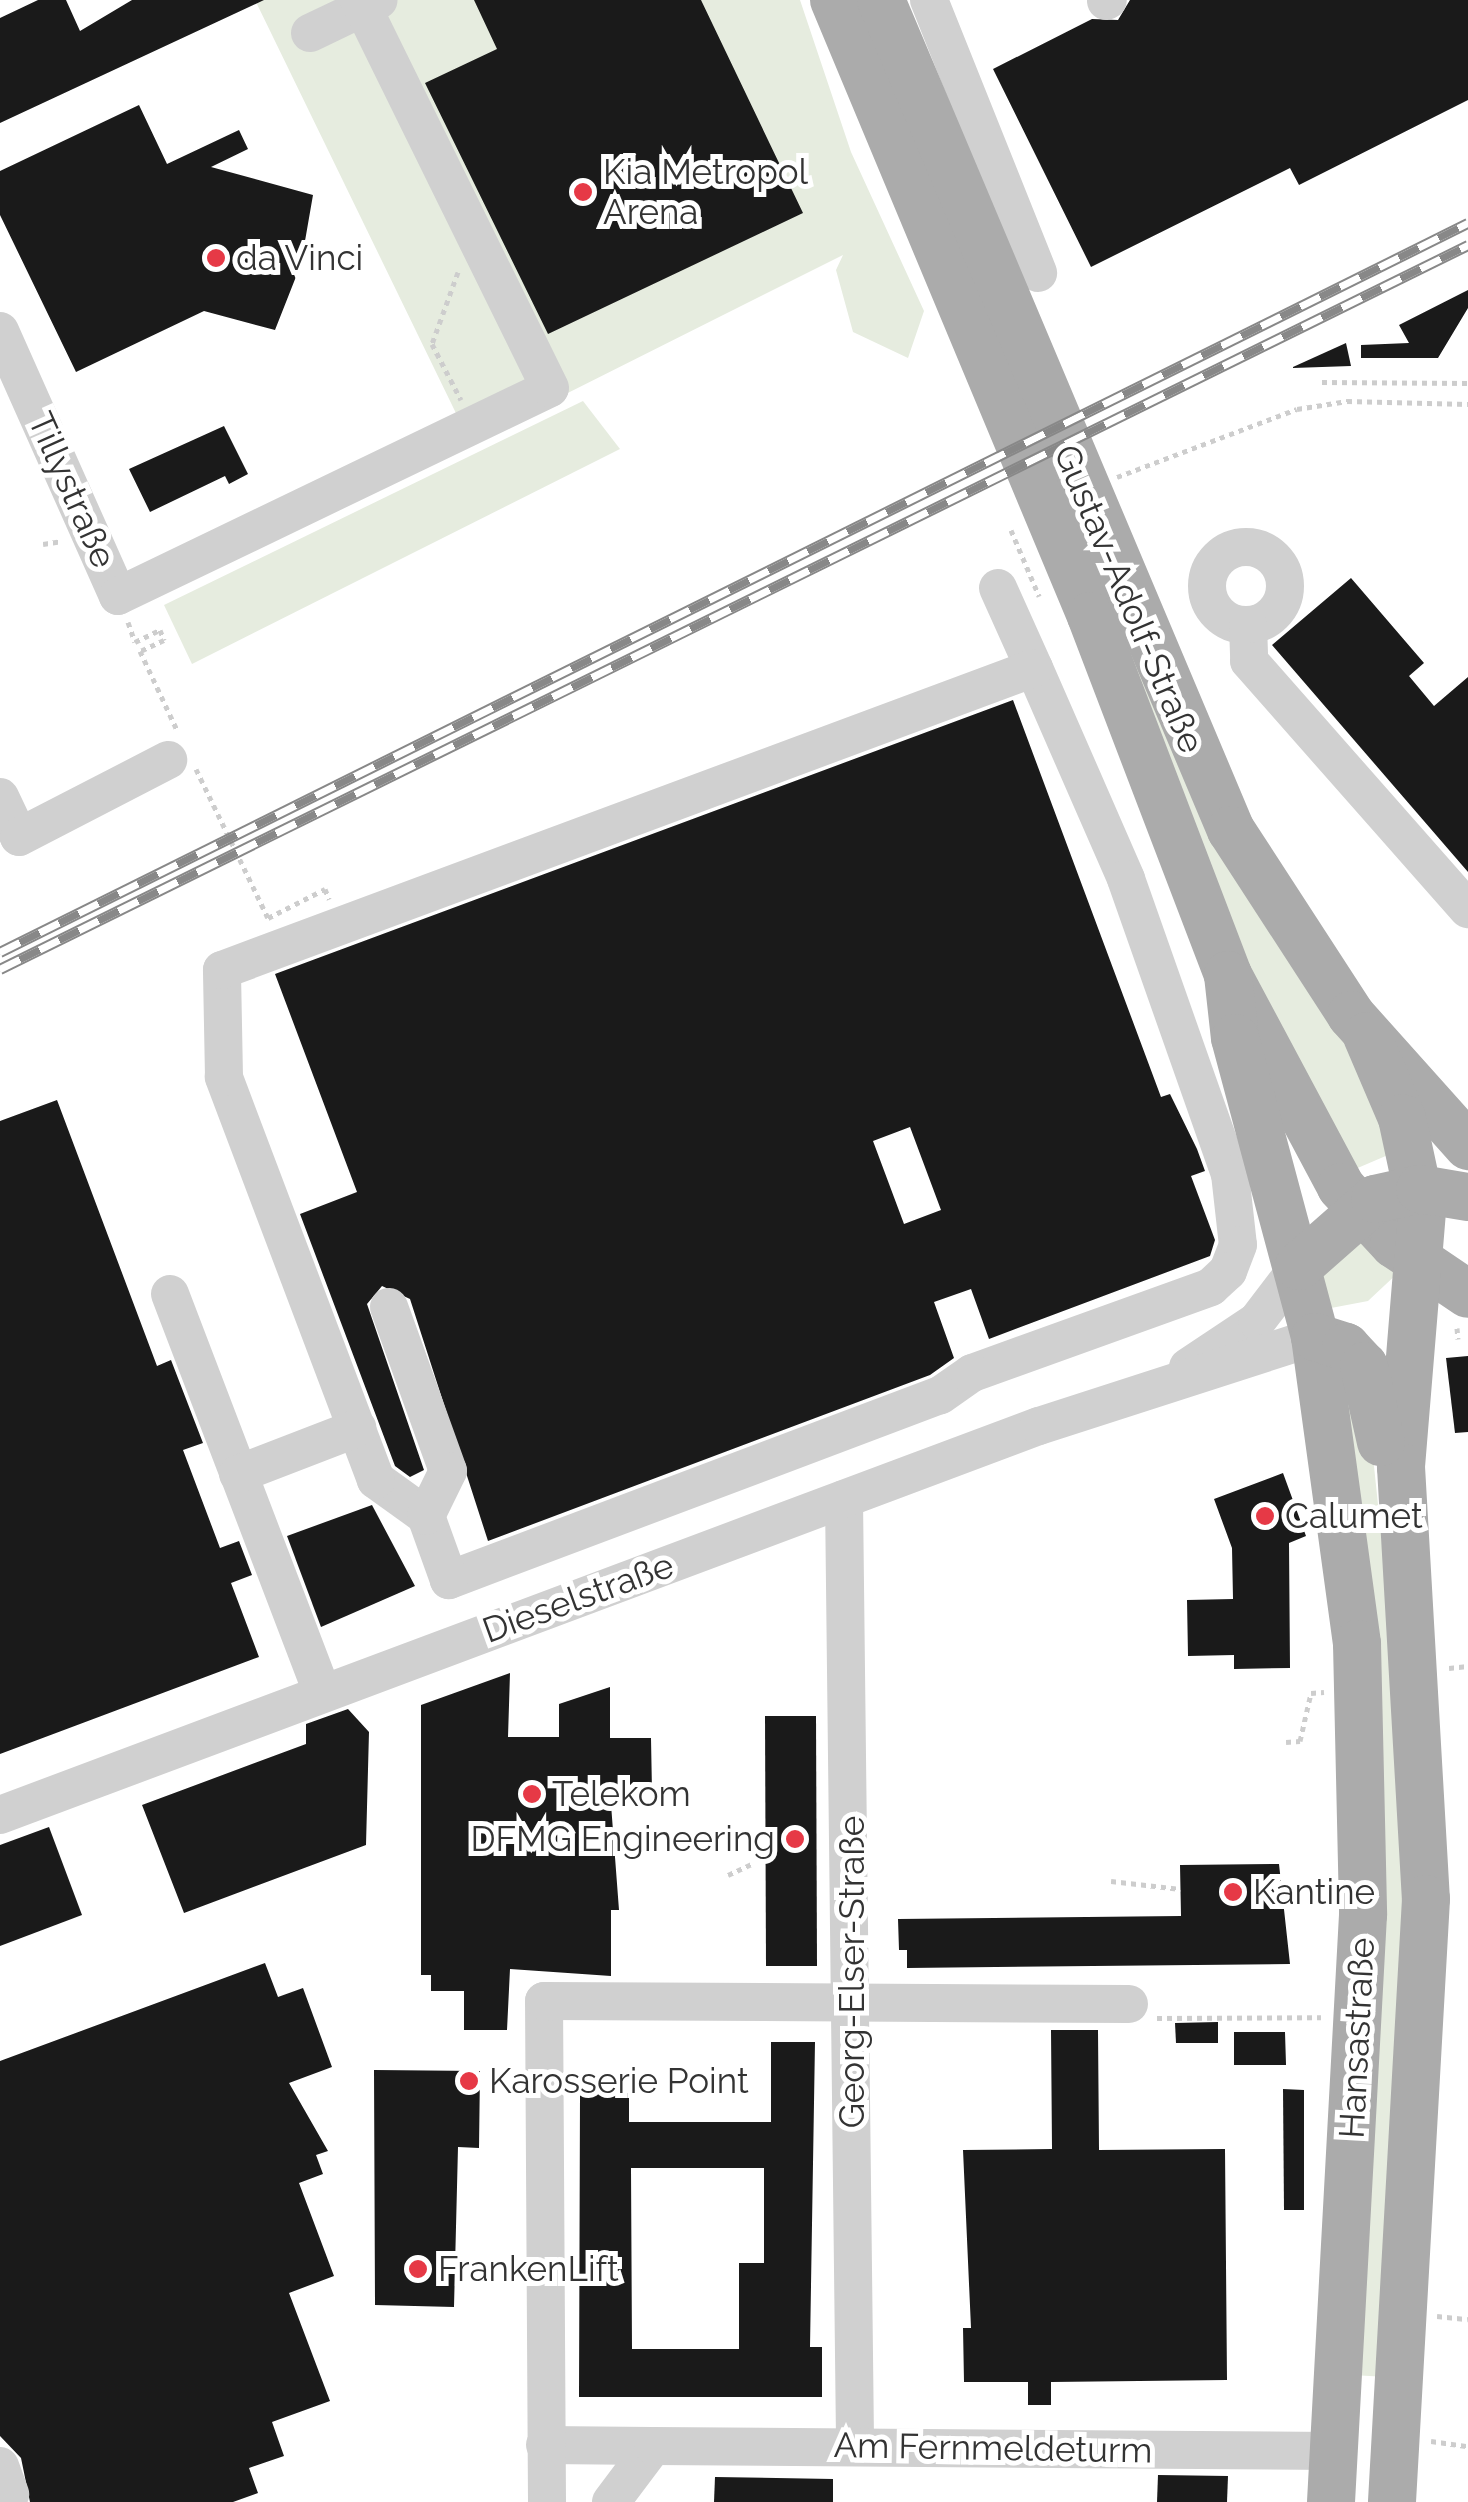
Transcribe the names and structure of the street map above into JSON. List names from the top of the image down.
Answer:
{
  "streets": {
    "main road": ["Gustav-Adolf-Straße", "Hansastraße"],
    "street": [
      "Tillystraße",
      "Dieselstraße",
      "Georg-Elser-Straße",
      "Am Fernmeldeturm"
    ]
  },
  "crossings": [
    ["Gustav-Adolf-Straße", "Dieselstraße"],
    ["Gustav-Adolf-Straße", "Hansastraße"],
    ["Dieselstraße", "Georg-Elser-Straße"],
    ["Dieselstraße", "Hansastraße"],
    ["Georg-Elser-Straße", "Am Fernmeldeturm"],
    ["Hansastraße", "Am Fernmeldeturm"]
  ],
  "places": [
    "Kia Metropol Arena",
    "da Vinci",
    "Calumet",
    "Telekom",
    "DFMG Engineering",
    "Kantine",
    "Karosserie Point",
    "FrankenLift"
  ]
}
